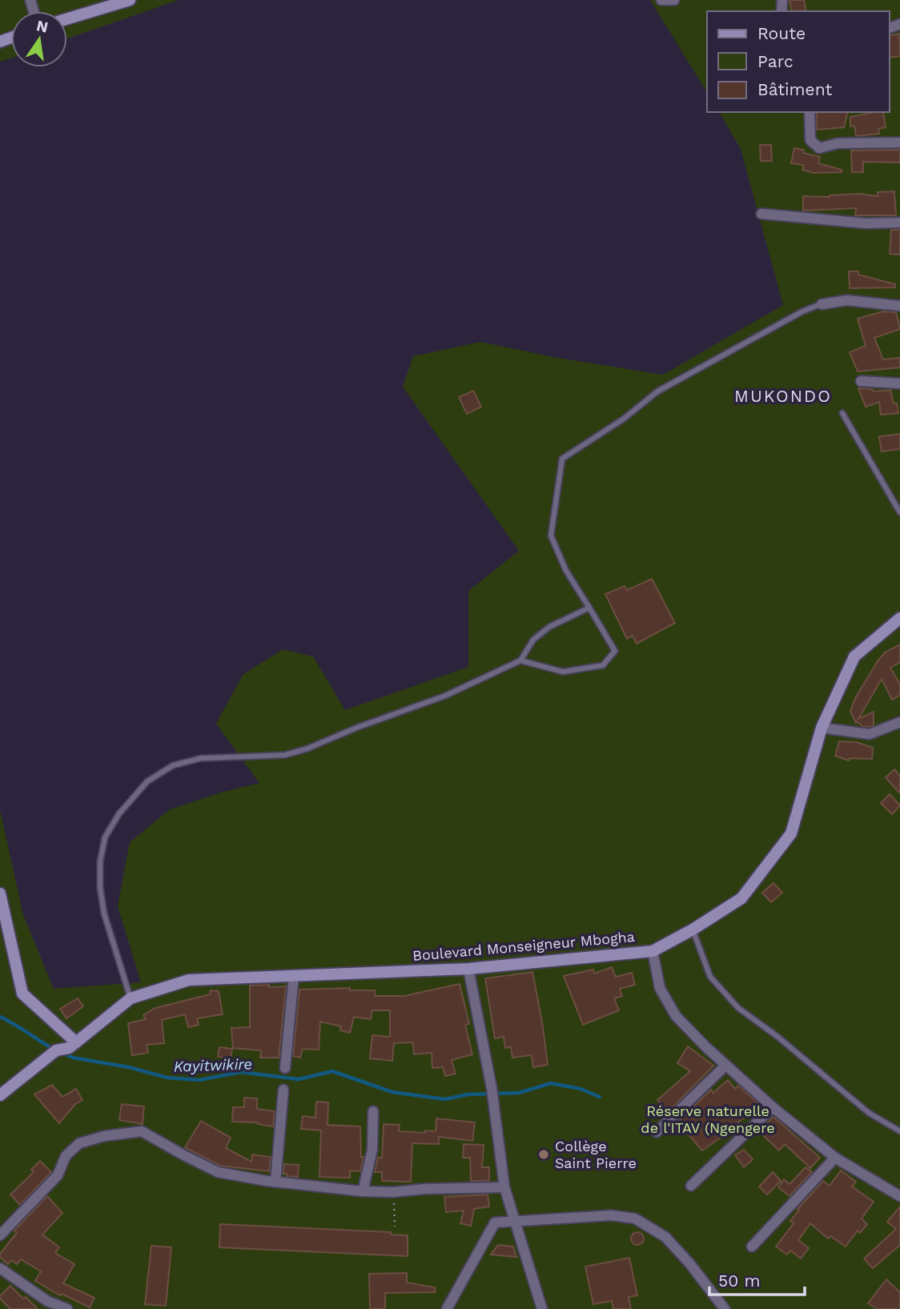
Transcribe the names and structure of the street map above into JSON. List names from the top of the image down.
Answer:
{
  "streets": {
    "street": ["Boulevard Monseigneur Mbogha"]
  },
  "districts": ["MUKONDO"],
  "water": ["Kayitwikire"],
  "parks": ["Réserve naturelle de l'ITAV (Ngengere"],
  "places": ["Collège Saint Pierre"],
  "legend": ["Route", "Parc", "Bâtiment"],
  "scale_bar": "50 m",
  "north": "top"
}
